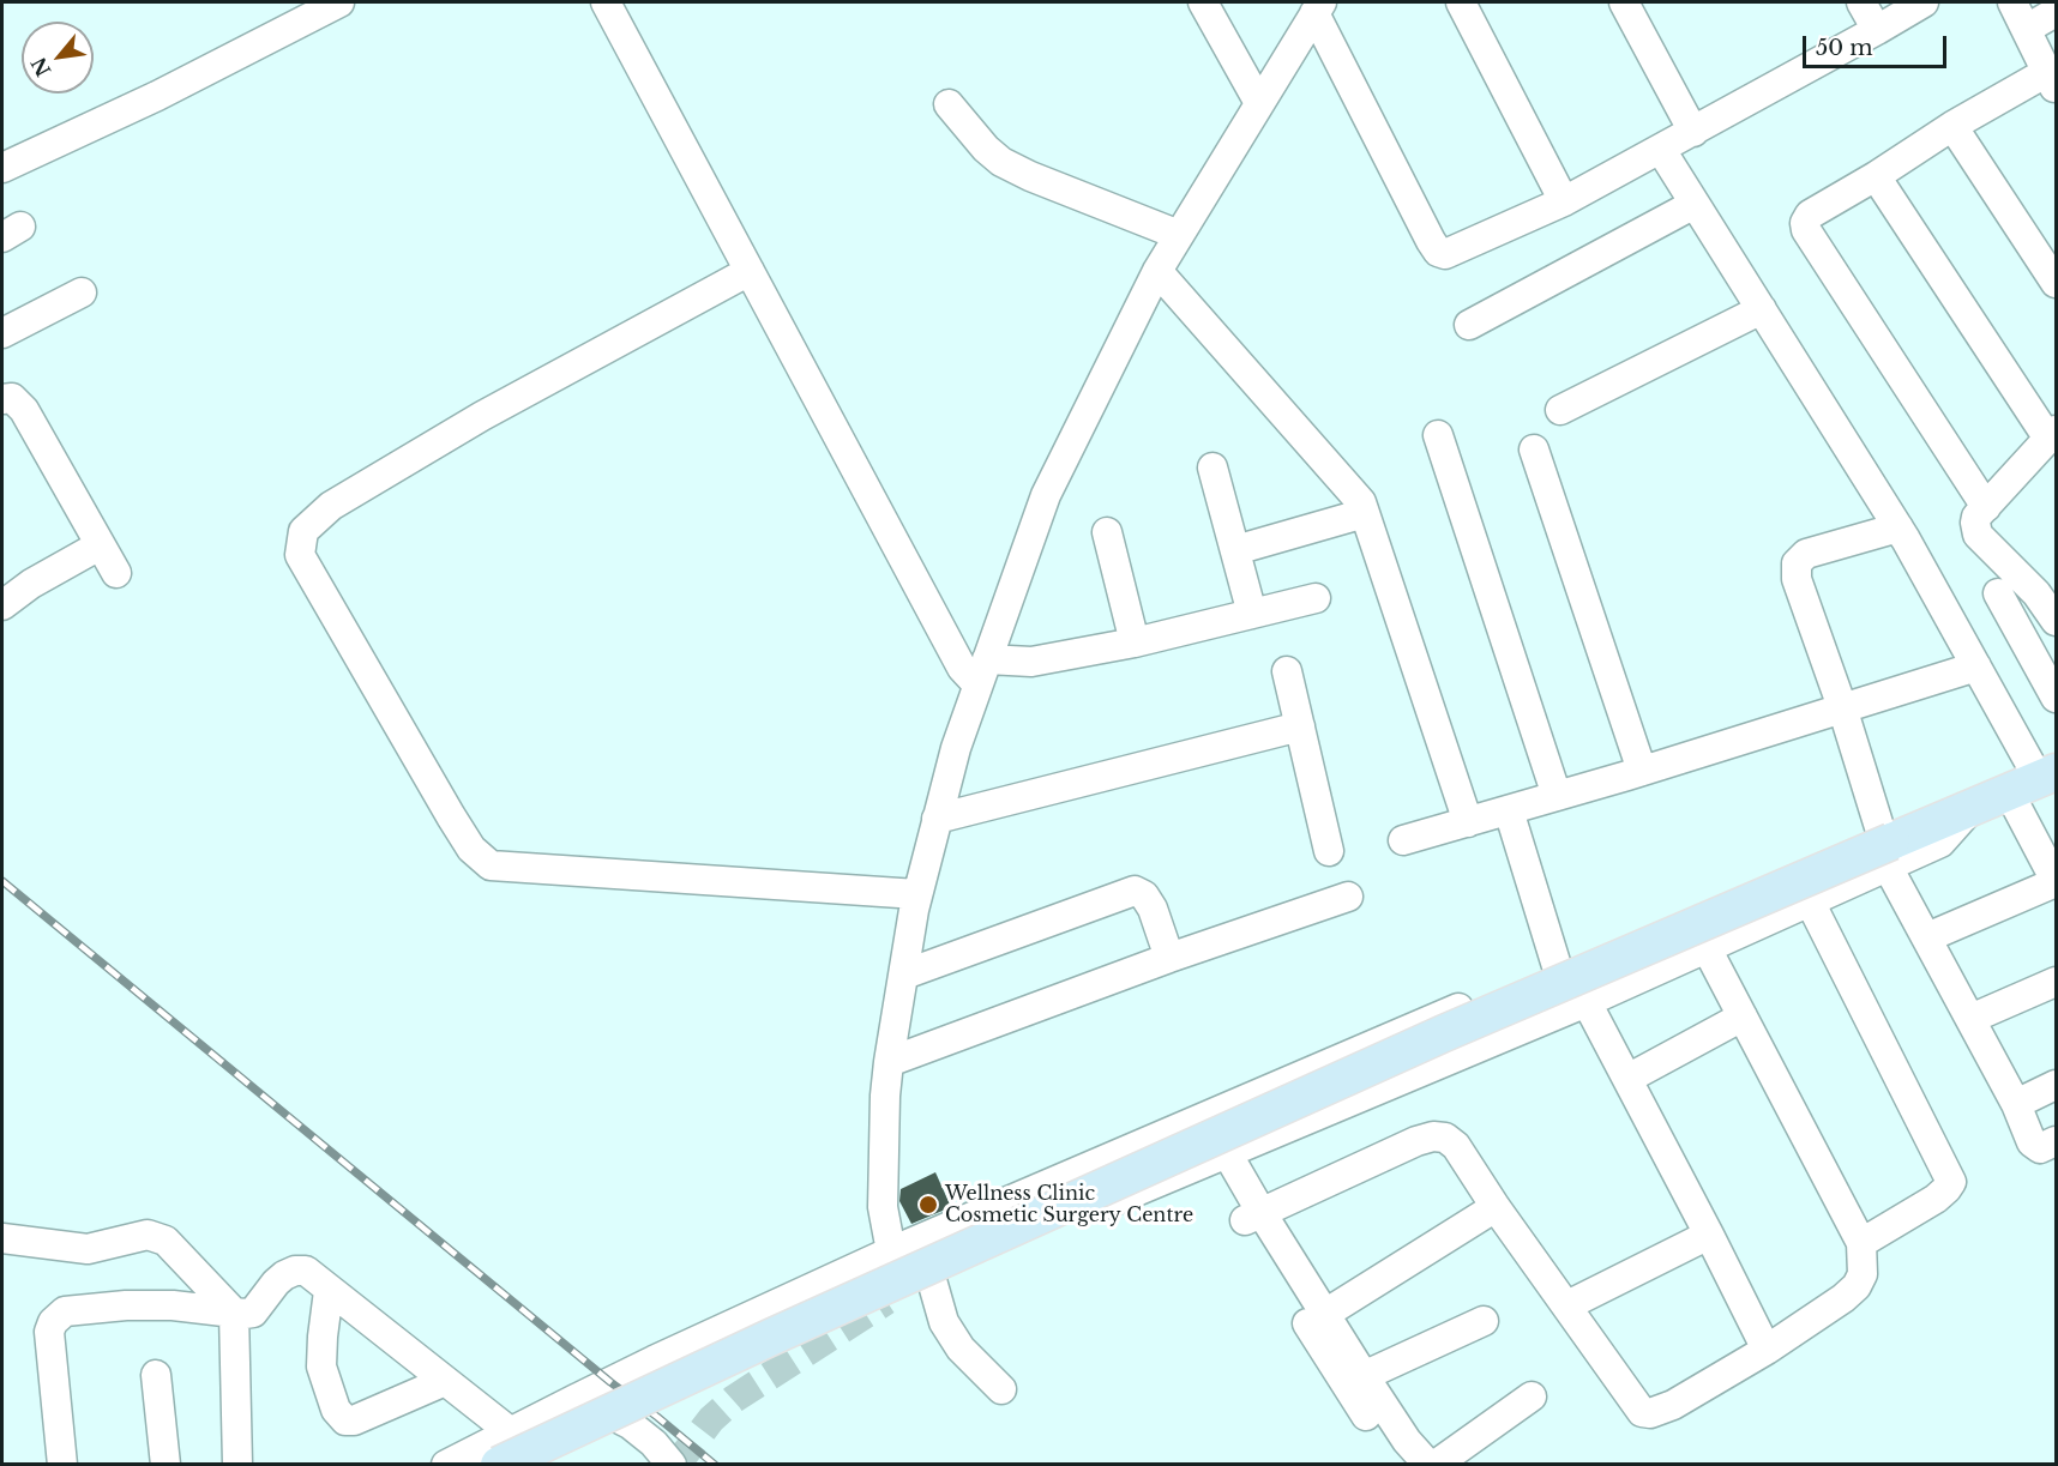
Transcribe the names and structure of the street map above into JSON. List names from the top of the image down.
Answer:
{
  "places": ["Wellness Clinic Cosmetic Surgery Centre"],
  "scale_bar": "50 m",
  "north": "bottom left"
}
